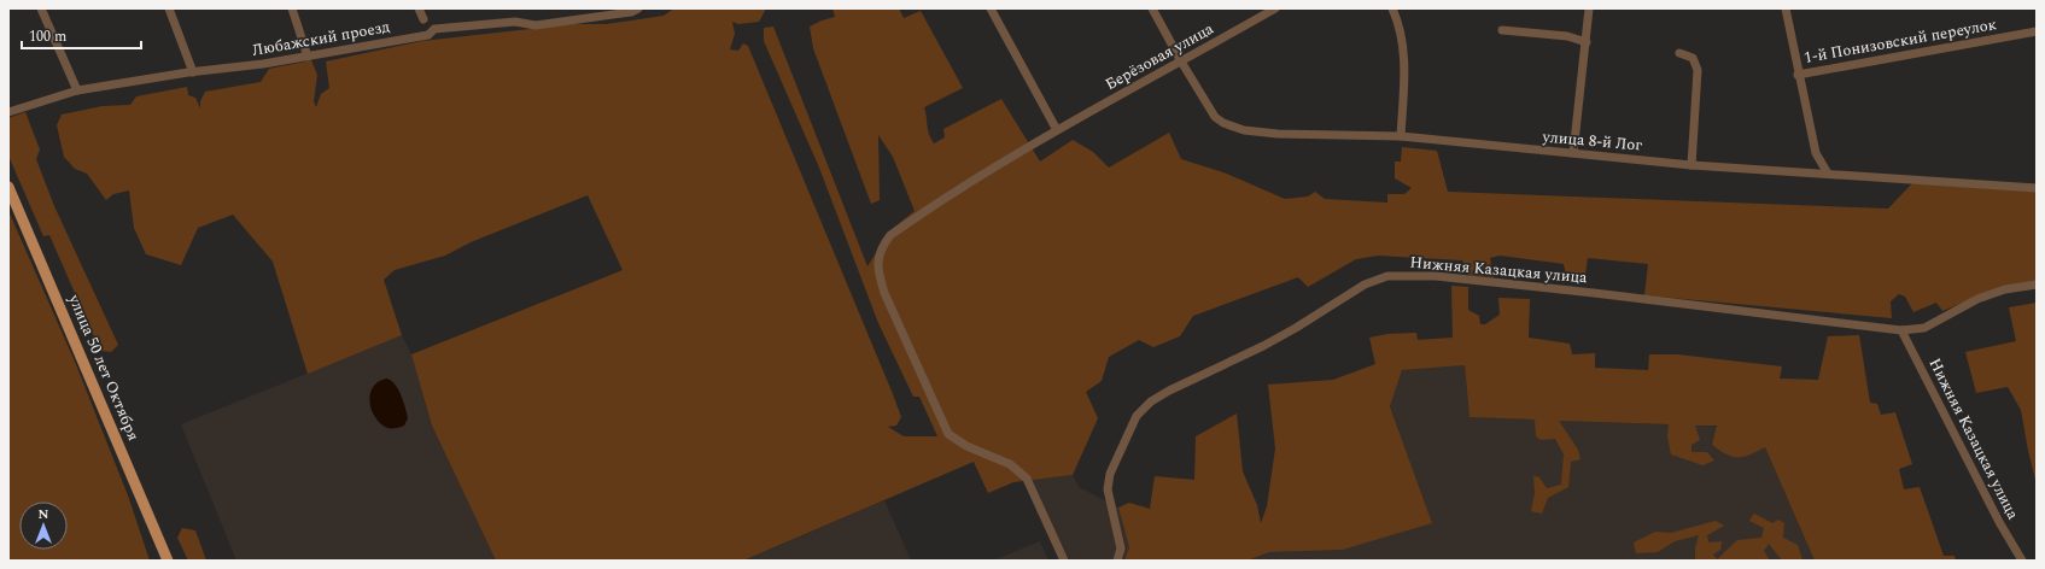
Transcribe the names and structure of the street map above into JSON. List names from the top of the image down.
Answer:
{
  "streets": {
    "main road": ["улица 50 лет Октября"],
    "street": [
      "Любажский проезд",
      "1-й Понизовский переулок",
      "Берёзовая улица",
      "улица 8-й Лог",
      "Нижняя Казацкая улица"
    ]
  },
  "crossings": [
    ["Берёзовая улица", "улица 8-й Лог"]
  ],
  "scale_bar": "100 m",
  "north": "top"
}
